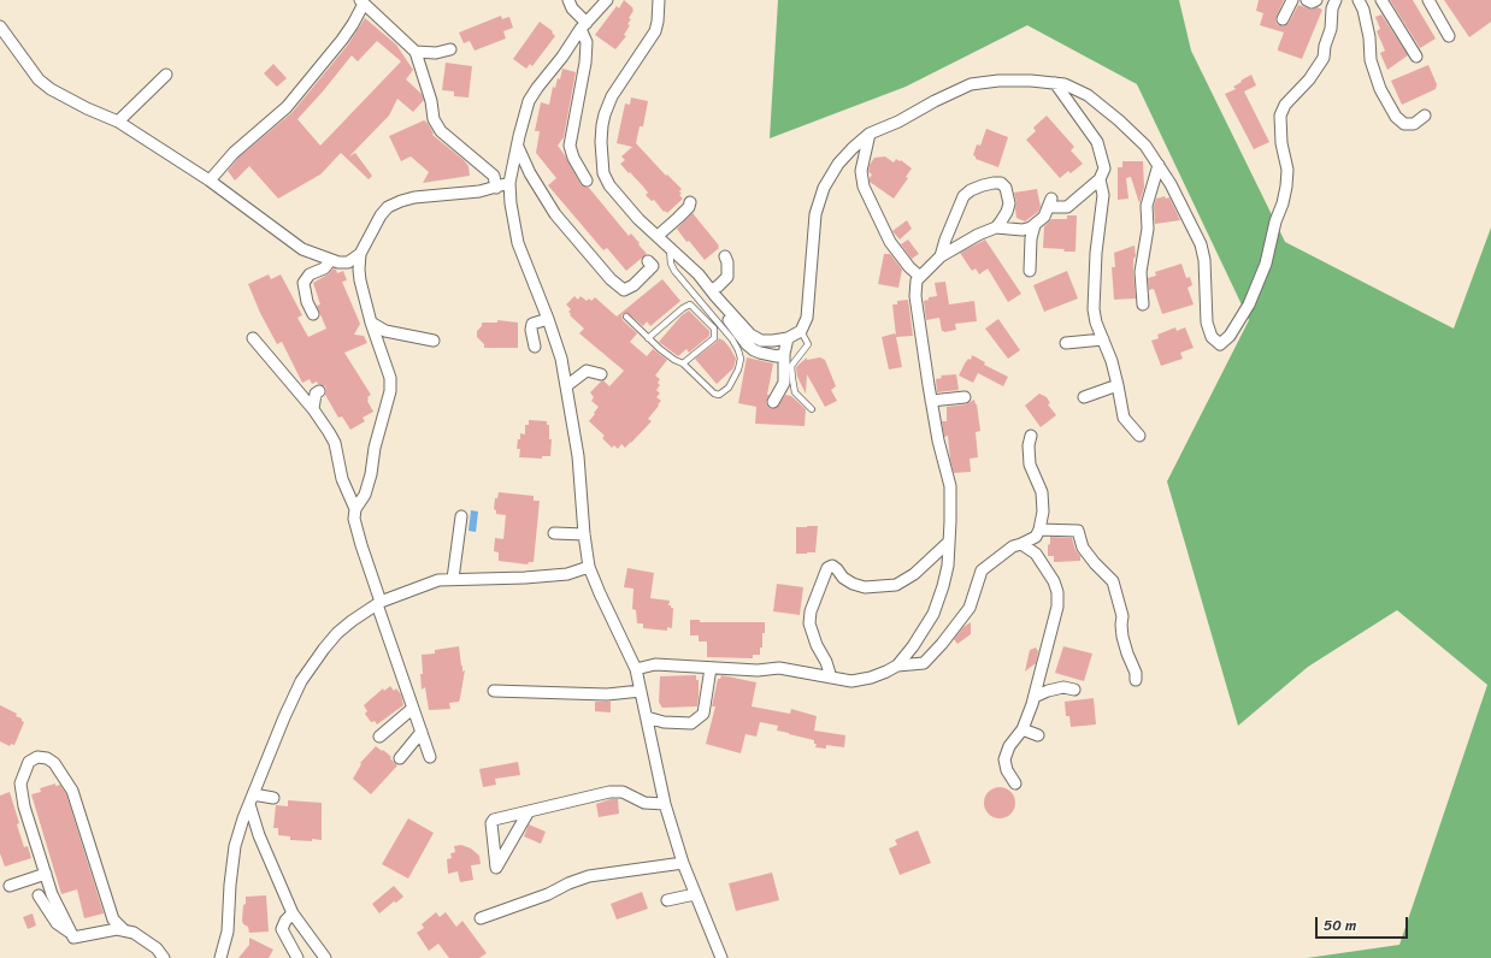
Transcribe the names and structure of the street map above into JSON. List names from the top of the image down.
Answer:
{
  "scale_bar": "50 m"
}
